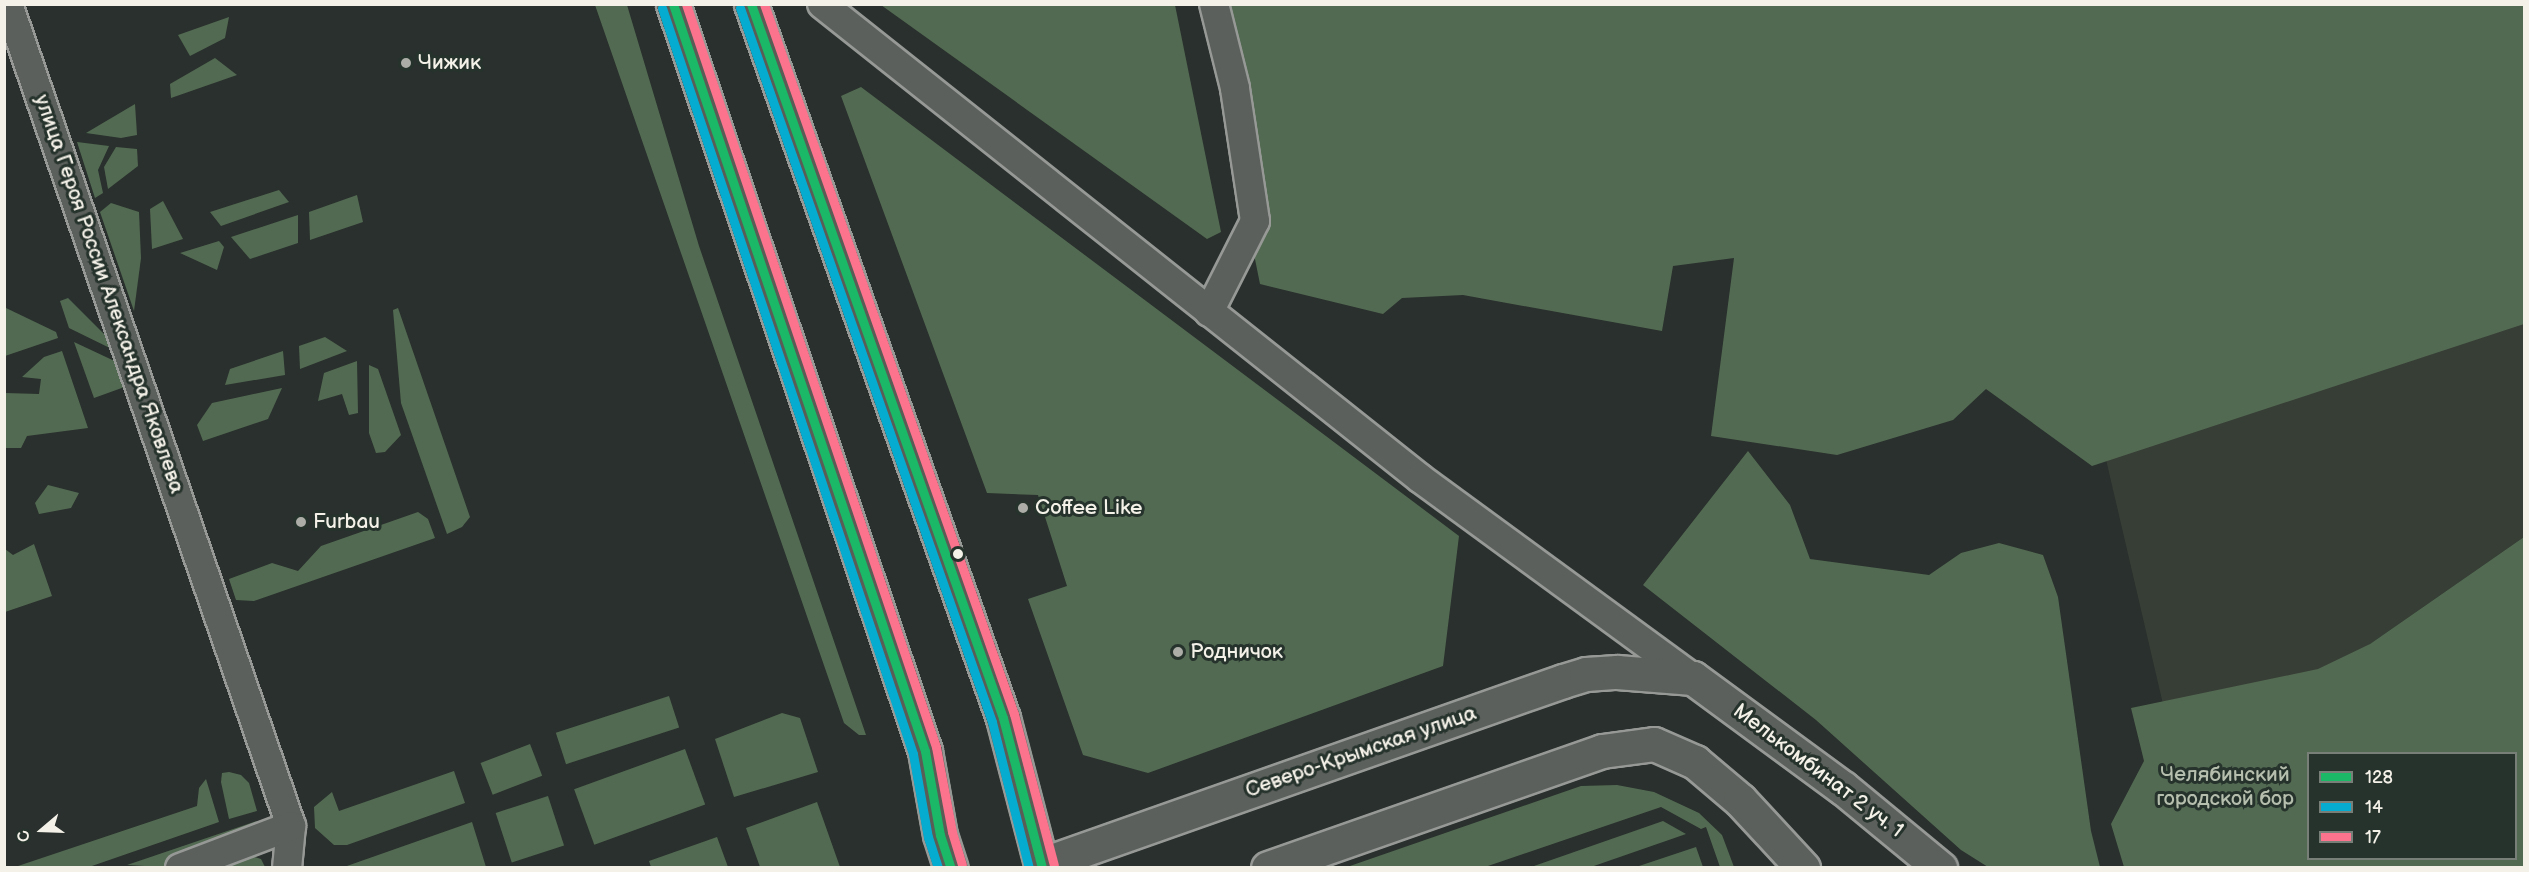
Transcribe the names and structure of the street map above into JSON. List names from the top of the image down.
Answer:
{
  "streets": {
    "street": ["улица Героя России Александра Яковлева", "Северо-Крымская улица", "Мелькомбинат 2 уч. 1"]
  },
  "crossings": [
    ["Северо-Крымская улица", "Мелькомбинат 2 уч. 1"]
  ],
  "parks": ["Челябинский городской бор"],
  "places": [
    "Чижик",
    "Coffee Like",
    "Furbau",
    "Родничок"
  ],
  "lines": ["transit line 128", "transit line 17", "transit line 14"],
  "legend": ["128", "14", "17"],
  "north": "left"
}
